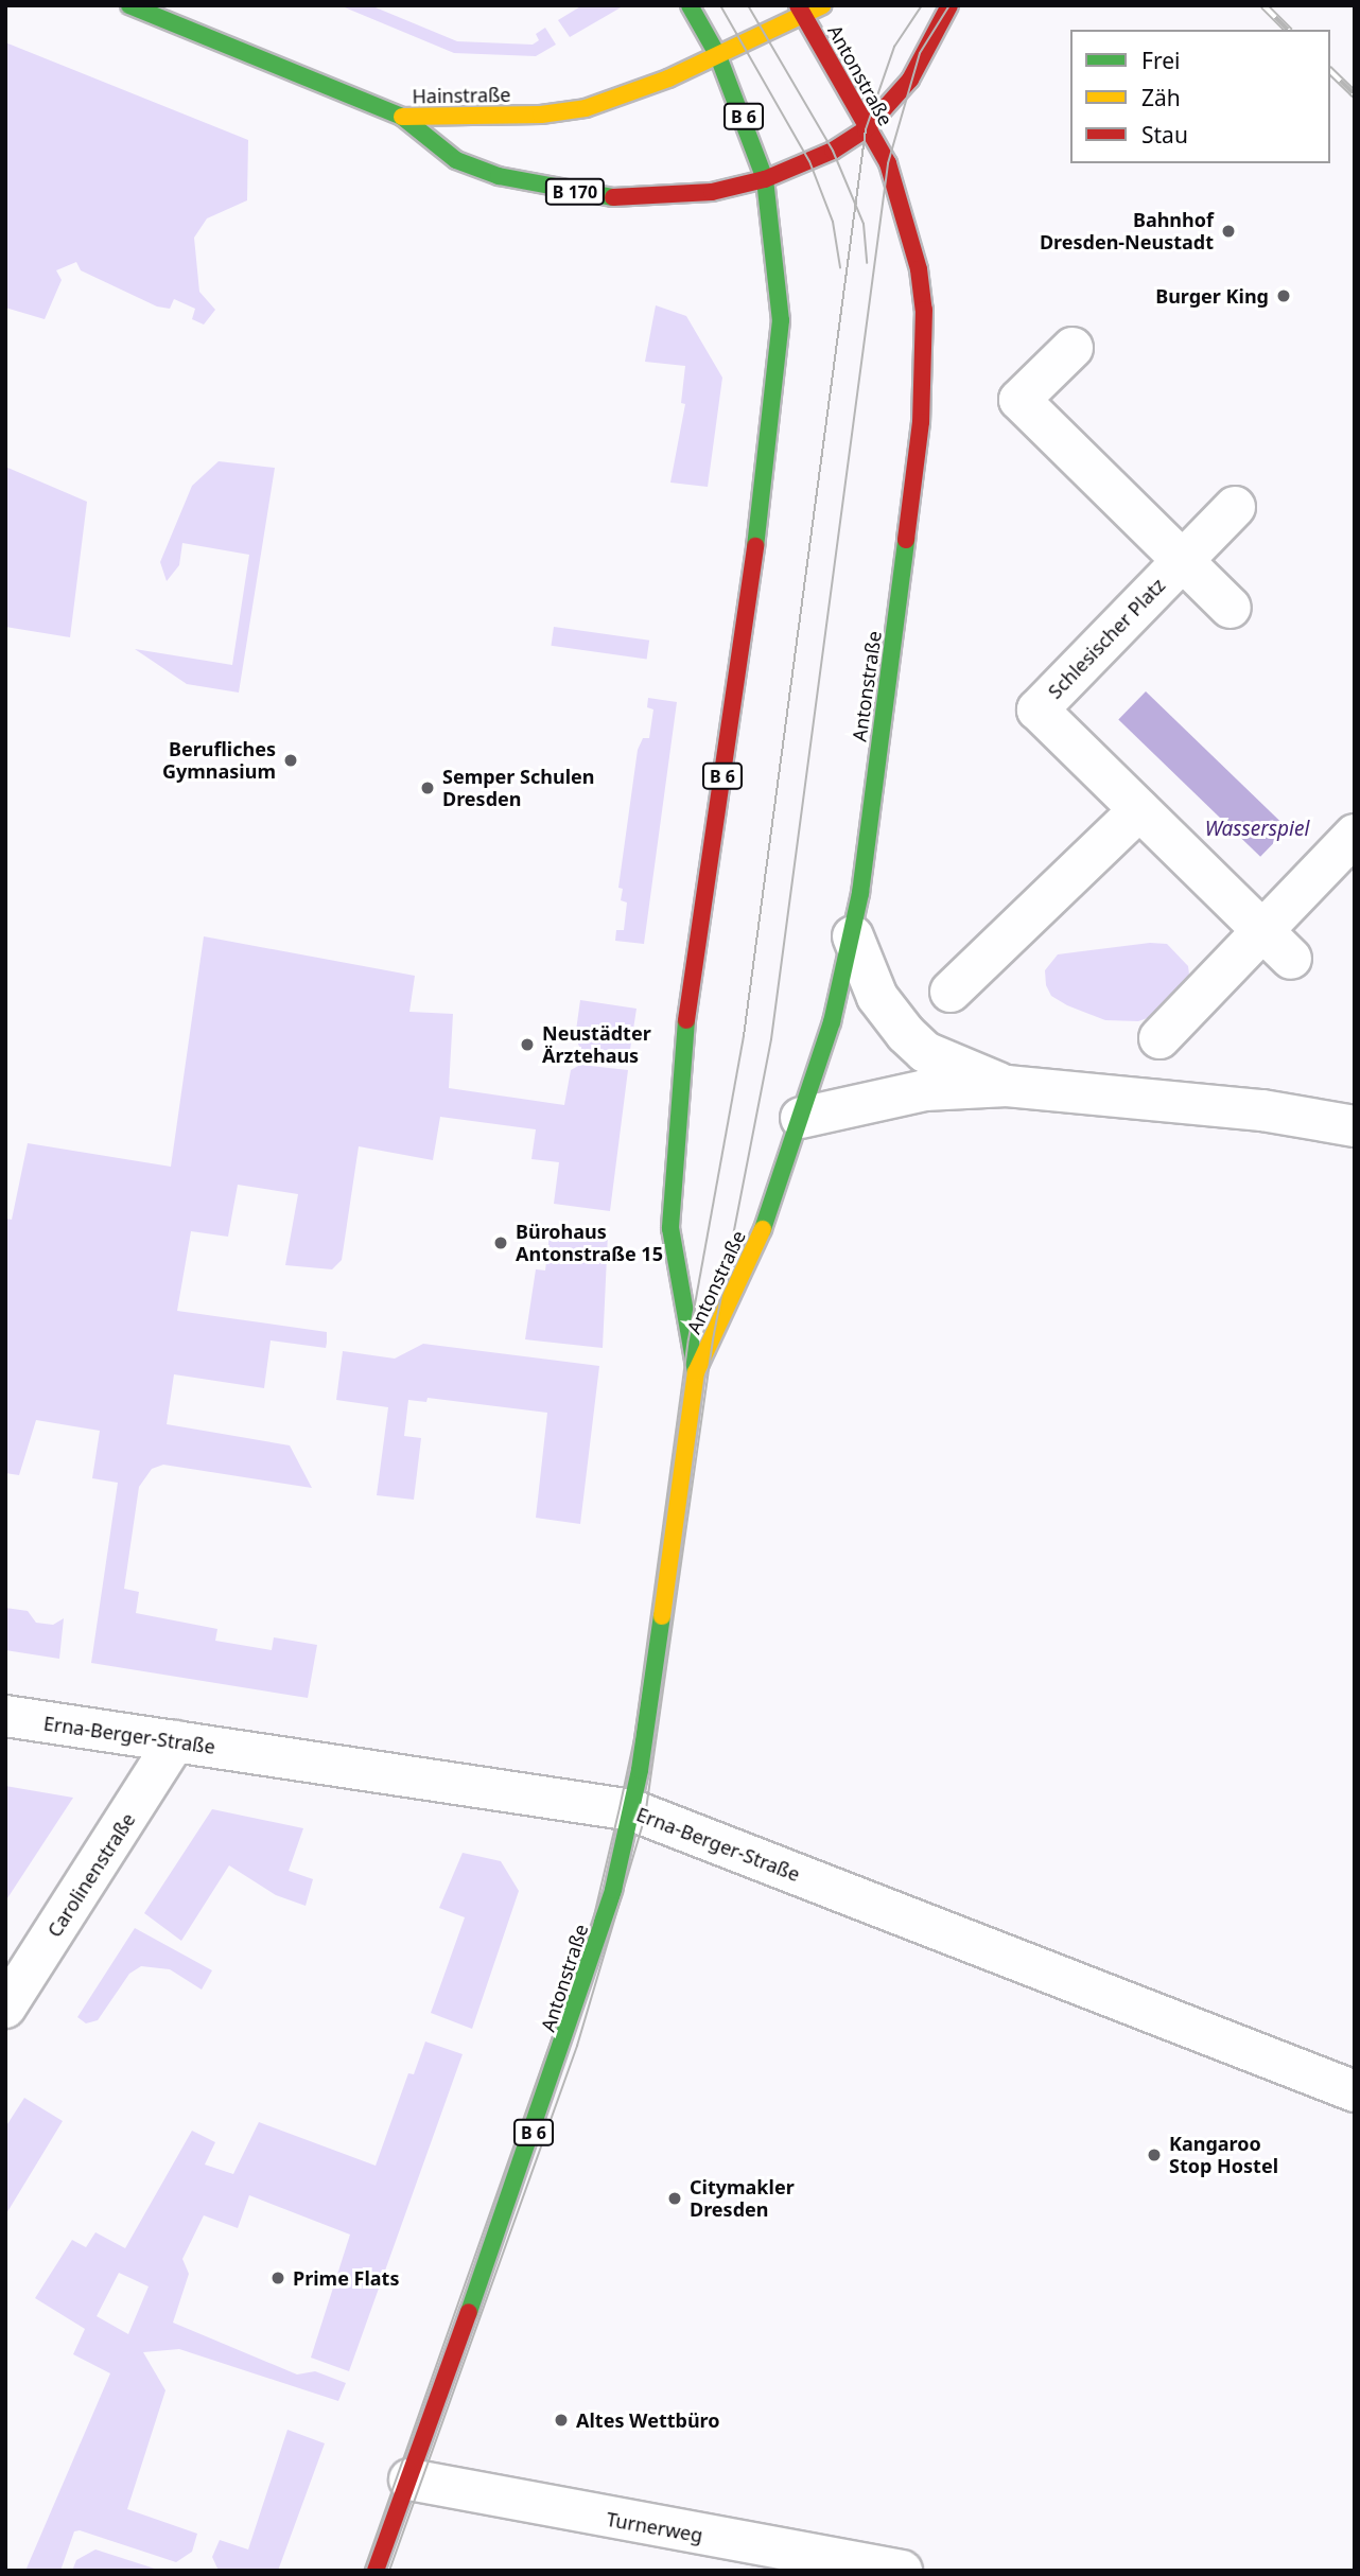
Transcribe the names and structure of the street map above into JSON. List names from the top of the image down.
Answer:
{
  "streets": {
    "main road": [
      "Antonstraße",
      "Hainstraße",
      "B 6",
      "B 170"
    ],
    "street": [
      "Schlesischer Platz",
      "Erna-Berger-Straße",
      "Carolinenstraße",
      "Turnerweg"
    ]
  },
  "crossings": [
    ["Antonstraße", "Hainstraße"],
    ["Antonstraße", "B 170"],
    ["Antonstraße", "Erna-Berger-Straße"],
    ["Antonstraße", "Turnerweg"],
    ["Hainstraße", "B 170"],
    ["Erna-Berger-Straße", "Carolinenstraße"]
  ],
  "water": ["Wasserspiel"],
  "places": [
    "Bahnhof Dresden-Neustadt",
    "Burger King",
    "Berufliches Gymnasium",
    "Semper Schulen Dresden",
    "Neustädter Ärztehaus",
    "Bürohaus Antonstraße 15",
    "Kangaroo Stop Hostel",
    "Citymakler Dresden",
    "Prime Flats",
    "Altes Wettbüro"
  ],
  "legend": ["Frei", "Zäh", "Stau"]
}
